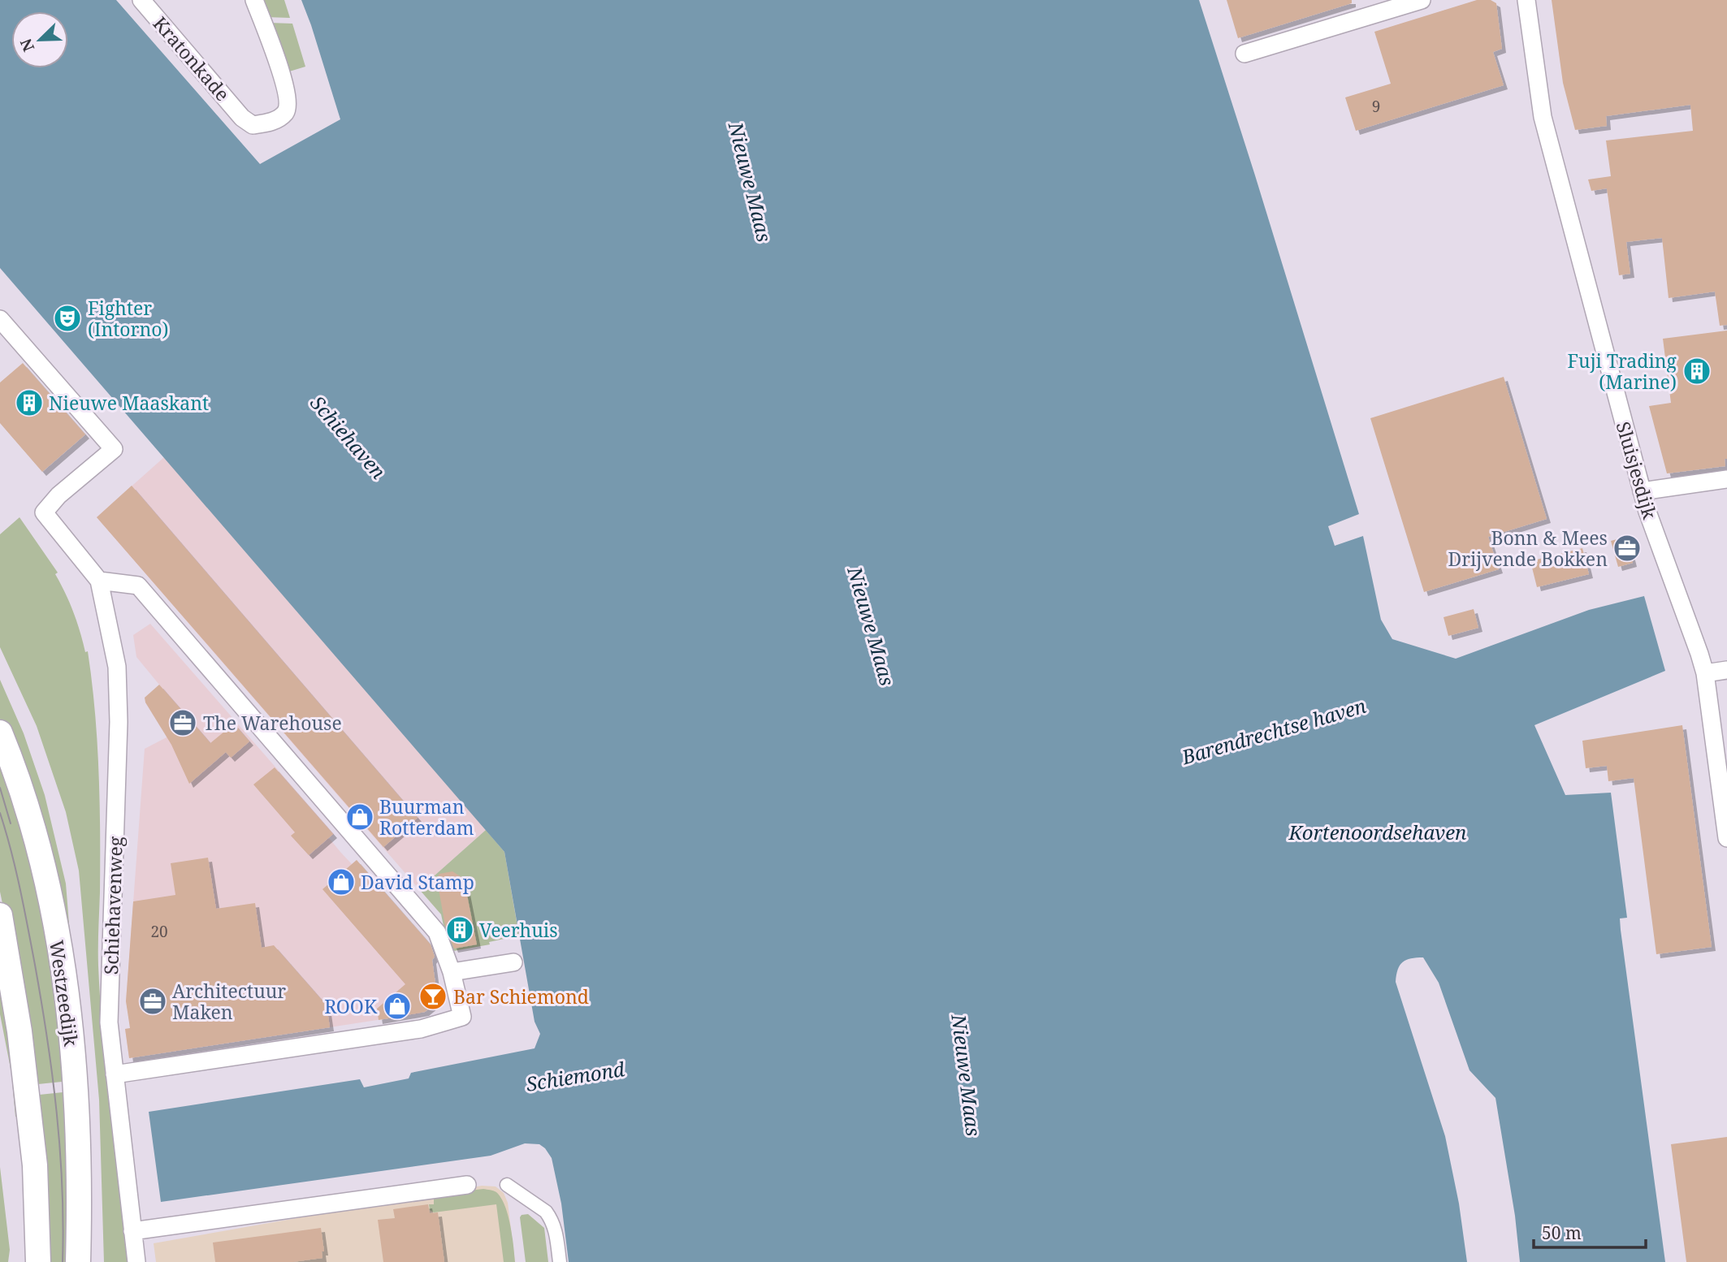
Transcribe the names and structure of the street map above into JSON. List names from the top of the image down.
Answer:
{
  "streets": {
    "main road": ["Westzeedijk"],
    "street": ["Kratonkade", "Sluisjesdijk", "Schiehavenweg"]
  },
  "water": [
    "Nieuwe Maas",
    "Schiehaven",
    "Barendrechtse haven",
    "Kortenoordsehaven",
    "Schiemond"
  ],
  "places": {
    "theatre": ["Fighter (Intorno)"],
    "building": ["Fuji Trading (Marine)", "Nieuwe Maaskant", "Veerhuis"],
    "office": ["Bonn & Mees Drijvende Bokken", "The Warehouse", "Architectuur Maken"],
    "shop": ["Buurman Rotterdam", "David Stamp", "ROOK"],
    "bar": ["Bar Schiemond"]
  },
  "house_numbers": ["9", "20"],
  "scale_bar": "50 m",
  "north": "bottom left"
}
